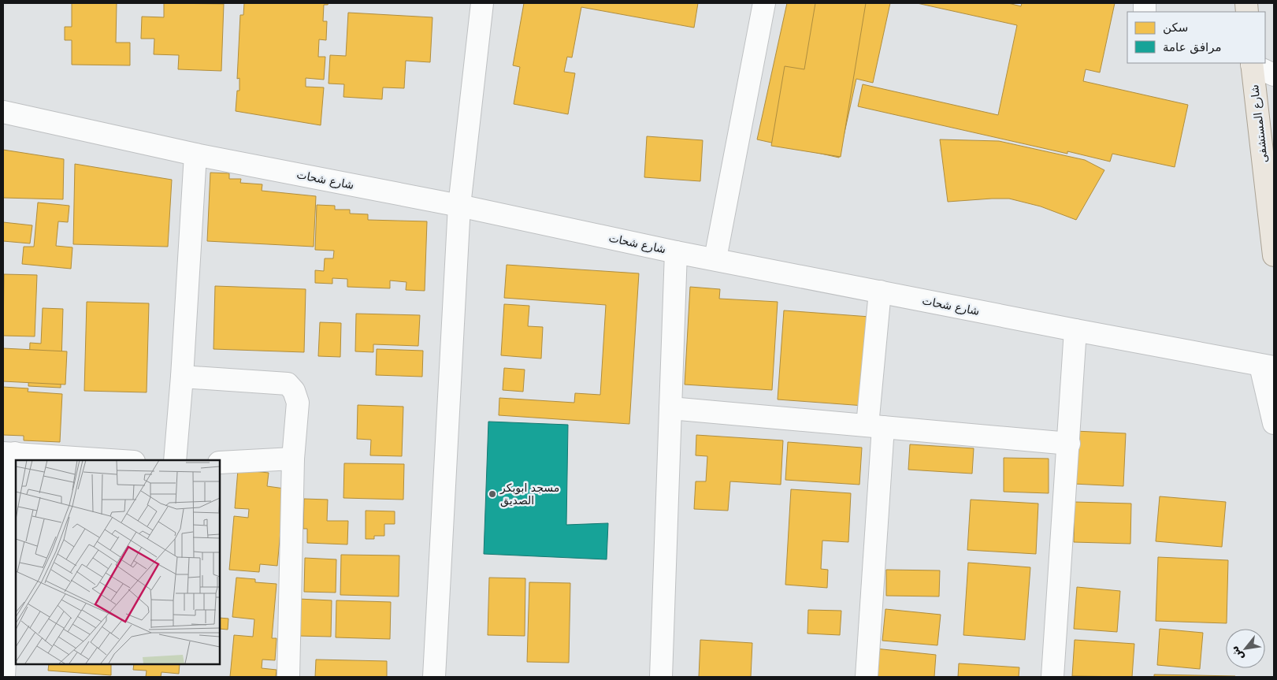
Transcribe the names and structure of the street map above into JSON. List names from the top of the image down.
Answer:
{
  "streets": {
    "main road": ["شارع المستشفى"],
    "street": ["شارع شحات"]
  },
  "places": ["مسجد ابوبكر الصديق"],
  "legend": ["سكن", "مرافق عامة"],
  "north": "bottom left"
}
